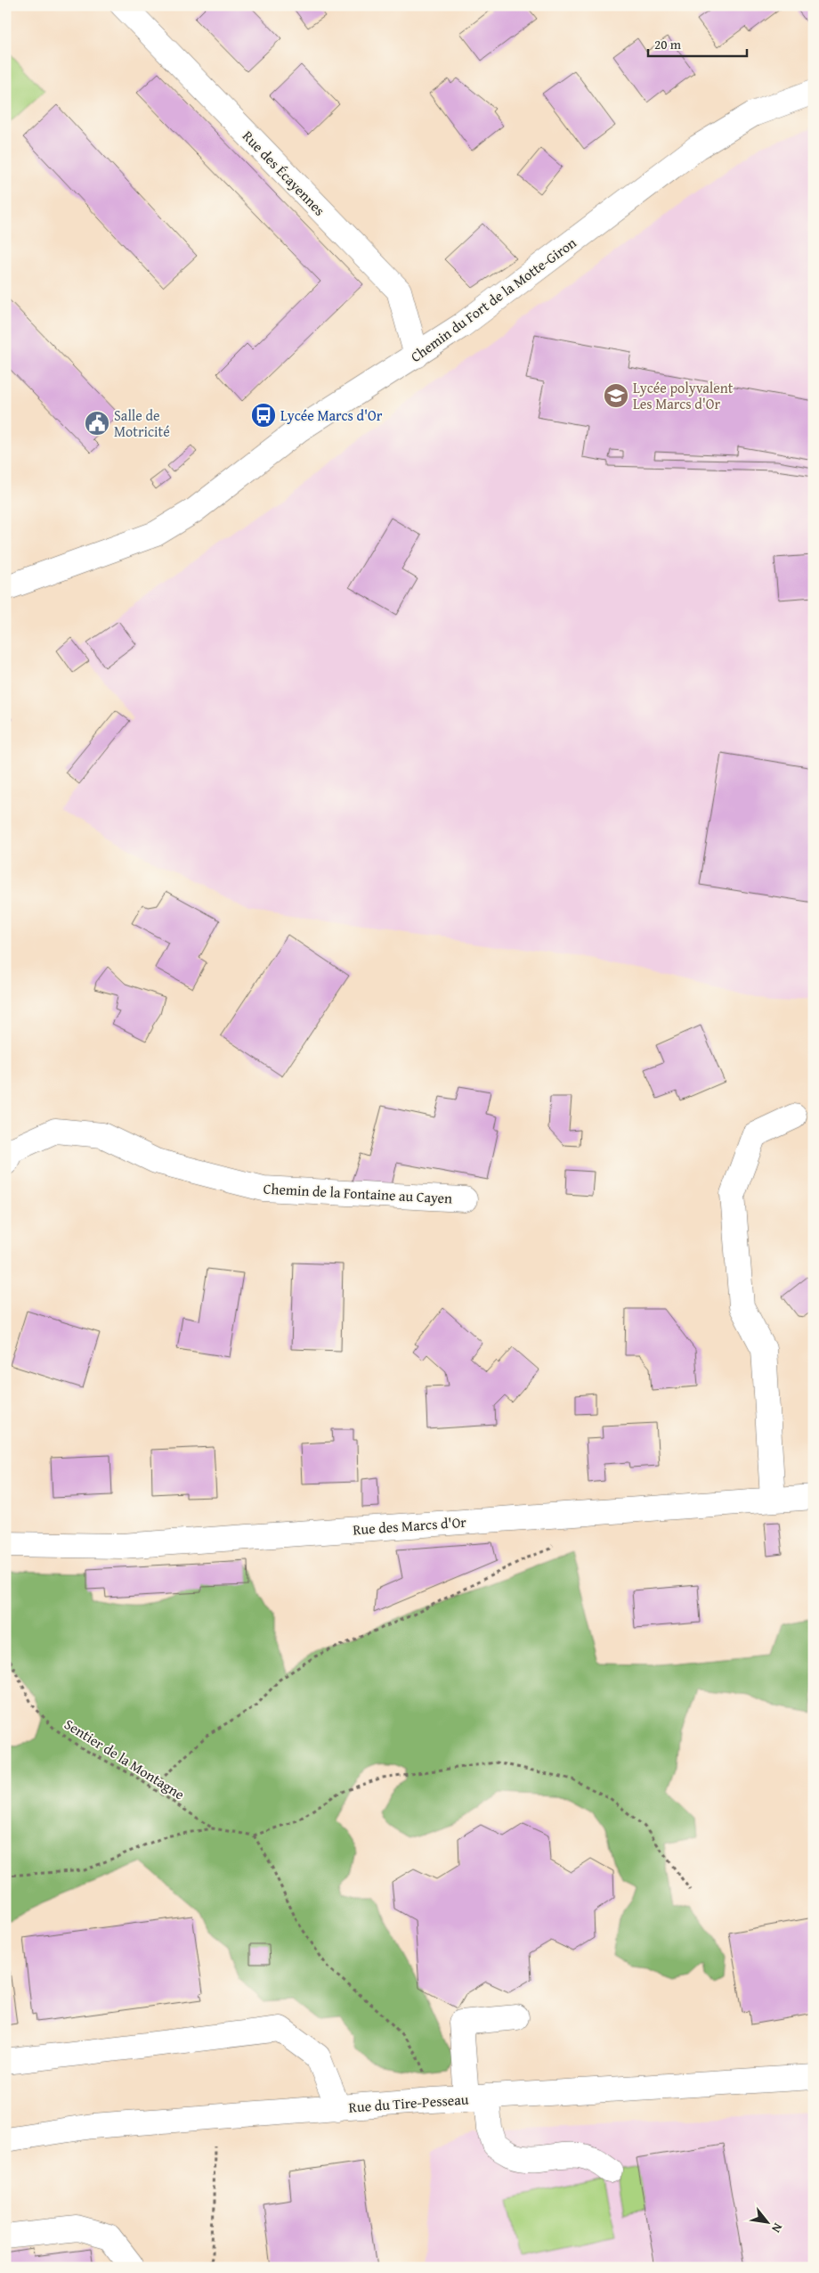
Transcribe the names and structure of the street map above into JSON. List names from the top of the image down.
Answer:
{
  "streets": {
    "street": [
      "Rue des Écayennes",
      "Chemin du Fort de la Motte-Giron",
      "Chemin de la Fontaine au Cayen",
      "Rue des Marcs d'Or",
      "Rue du Tire-Pesseau"
    ],
    "path": ["Sentier de la Montagne"]
  },
  "crossings": [
    ["Rue des Écayennes", "Chemin du Fort de la Motte-Giron"]
  ],
  "places": {
    "school or university": ["Lycée polyvalent Les Marcs d'Or"],
    "bus stop": ["Lycée Marcs d'Or"],
    "public building": ["Salle de Motricité"]
  },
  "scale_bar": "20 m",
  "north": "bottom right"
}
